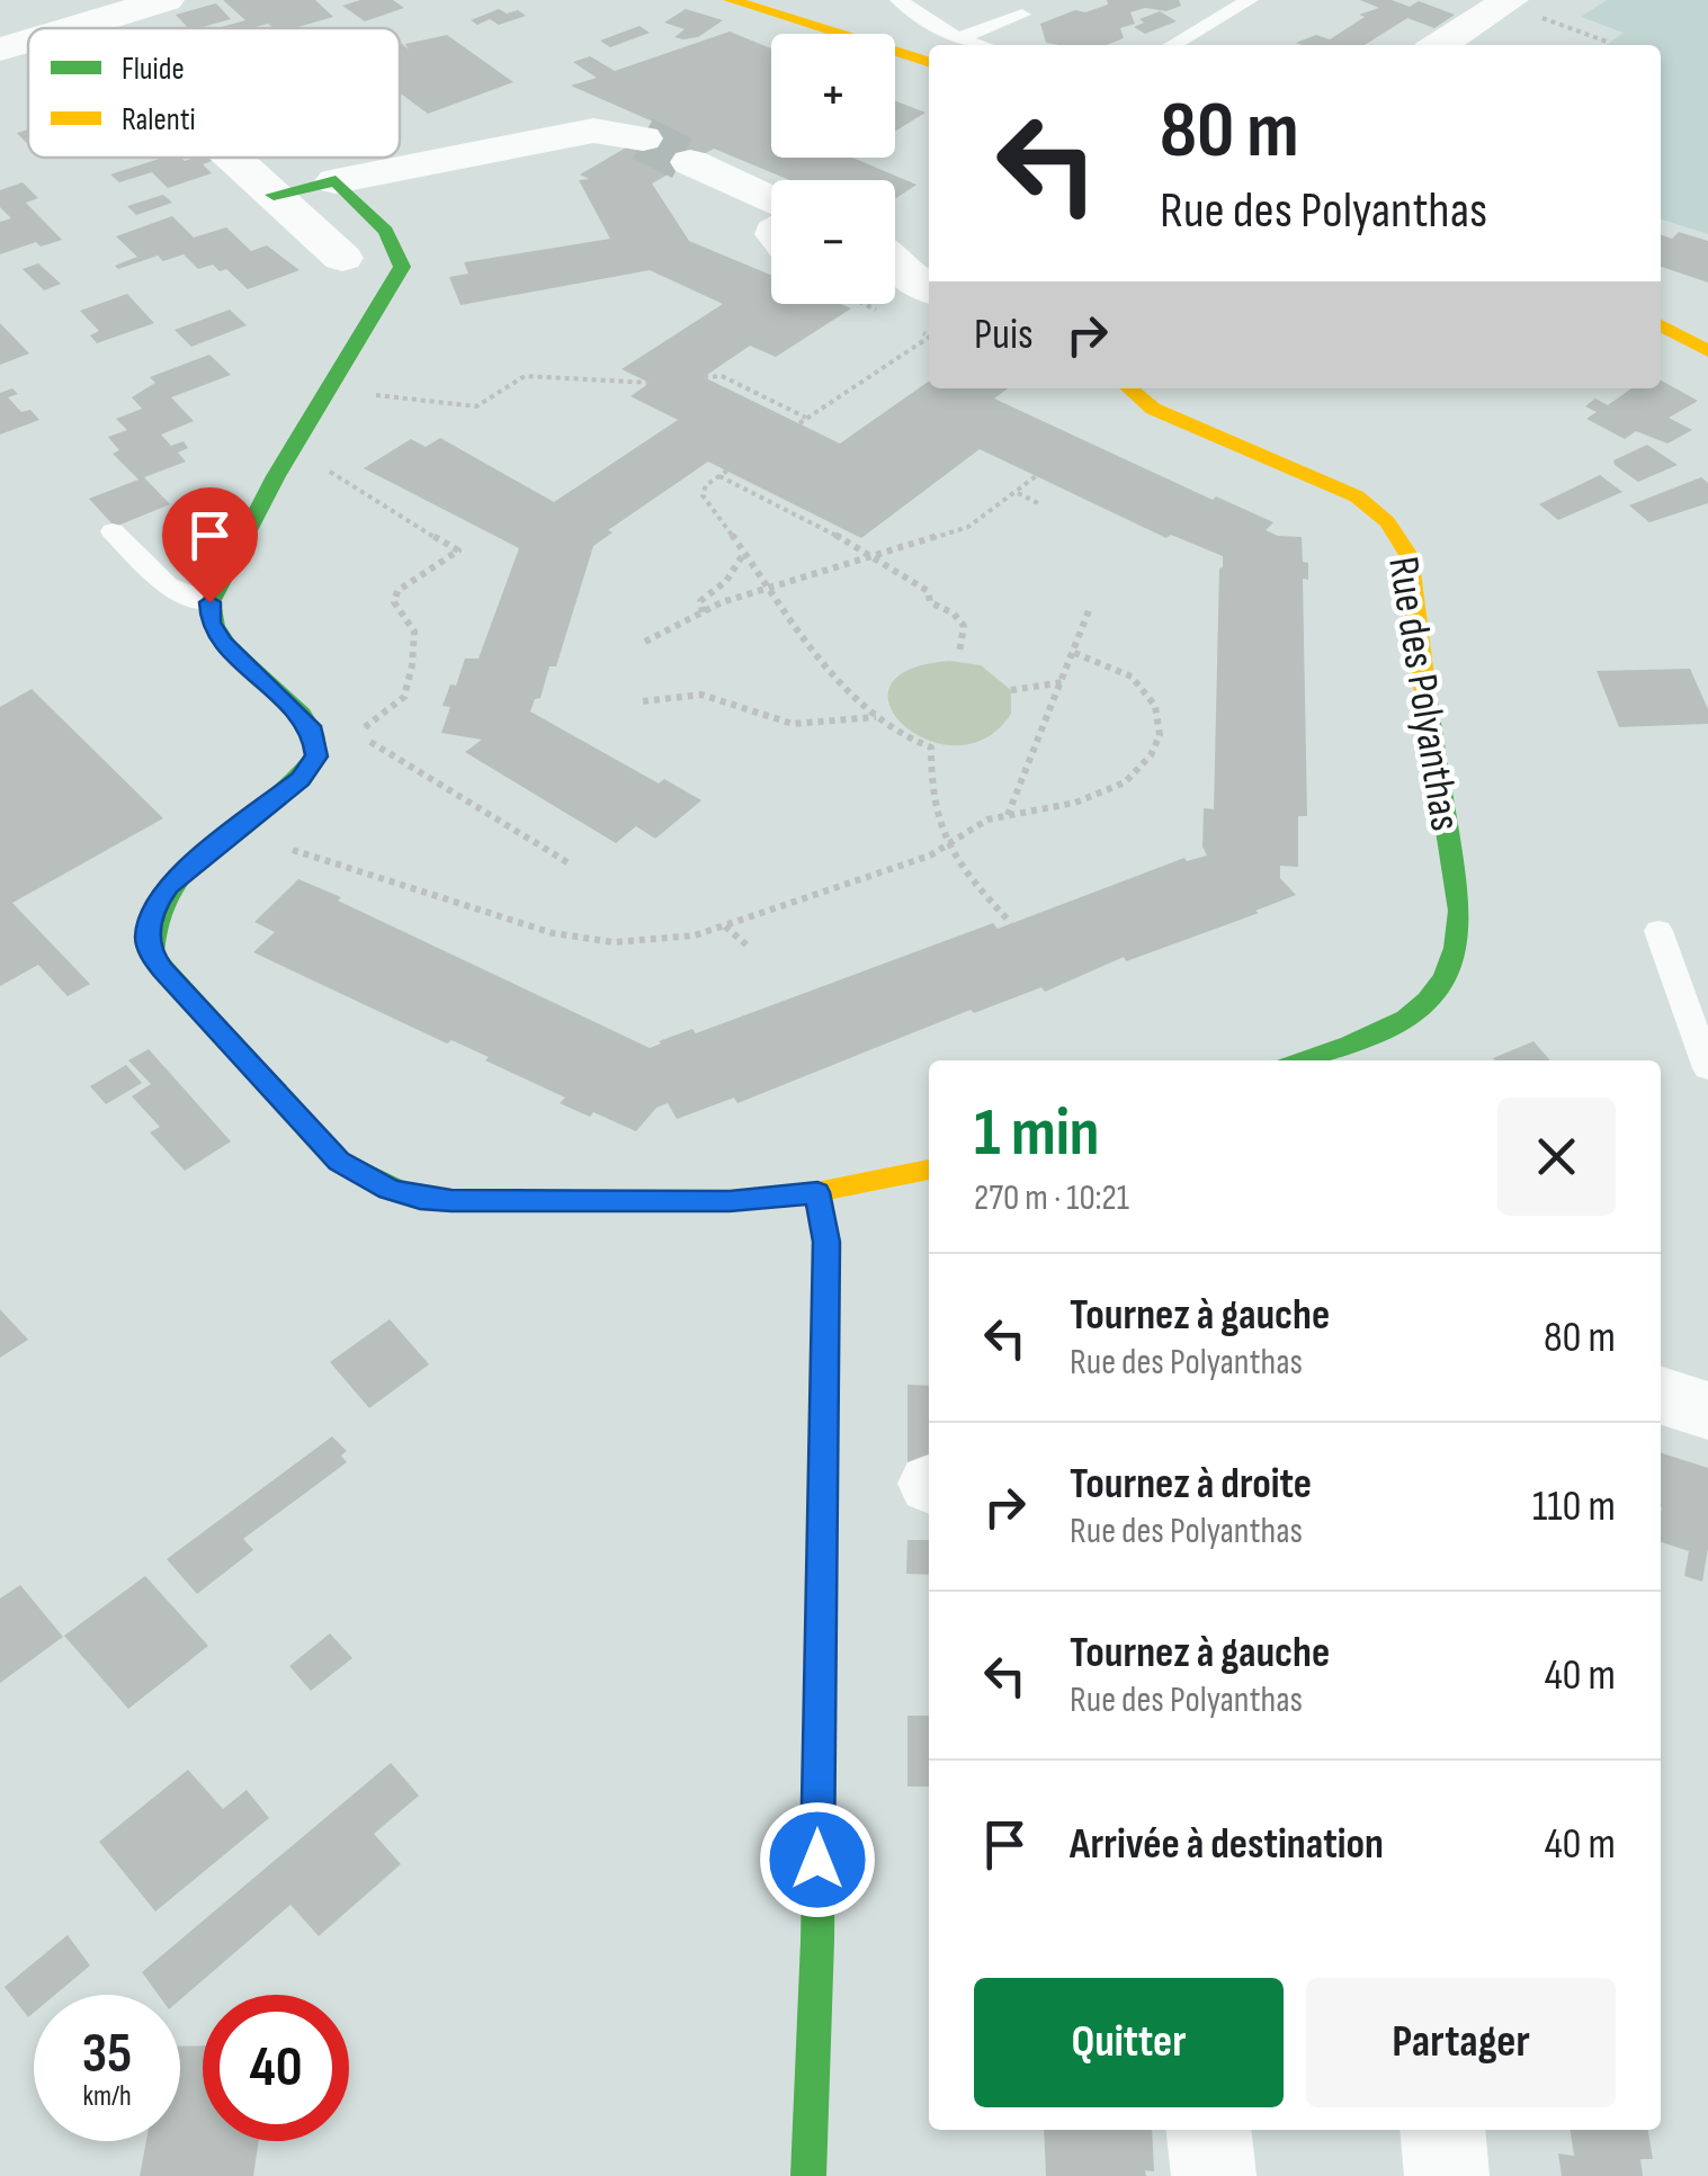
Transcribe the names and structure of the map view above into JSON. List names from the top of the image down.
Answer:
{
  "streets": {
    "street": ["Rue des Polyanthas"]
  },
  "legend": ["Fluide", "Ralenti"],
  "page": {
    "map_buttons": ["+", "−"],
    "turn": ["80 m", "Rue des Polyanthas"],
    "then": "Puis",
    "heading": ["1 min", "270 m · 10:21"],
    "list": [
      {
        "name": "Tournez à gauche",
        "note": "Rue des Polyanthas",
        "value": "80 m"
      },
      {
        "name": "Tournez à droite",
        "note": "Rue des Polyanthas",
        "value": "110 m"
      },
      {
        "name": "Tournez à gauche",
        "note": "Rue des Polyanthas",
        "value": "40 m"
      },
      {
        "name": "Arrivée à destination",
        "value": "40 m"
      }
    ],
    "buttons": ["Quitter", "Partager"],
    "speed": "35 km/h",
    "limit": "40"
  }
}
